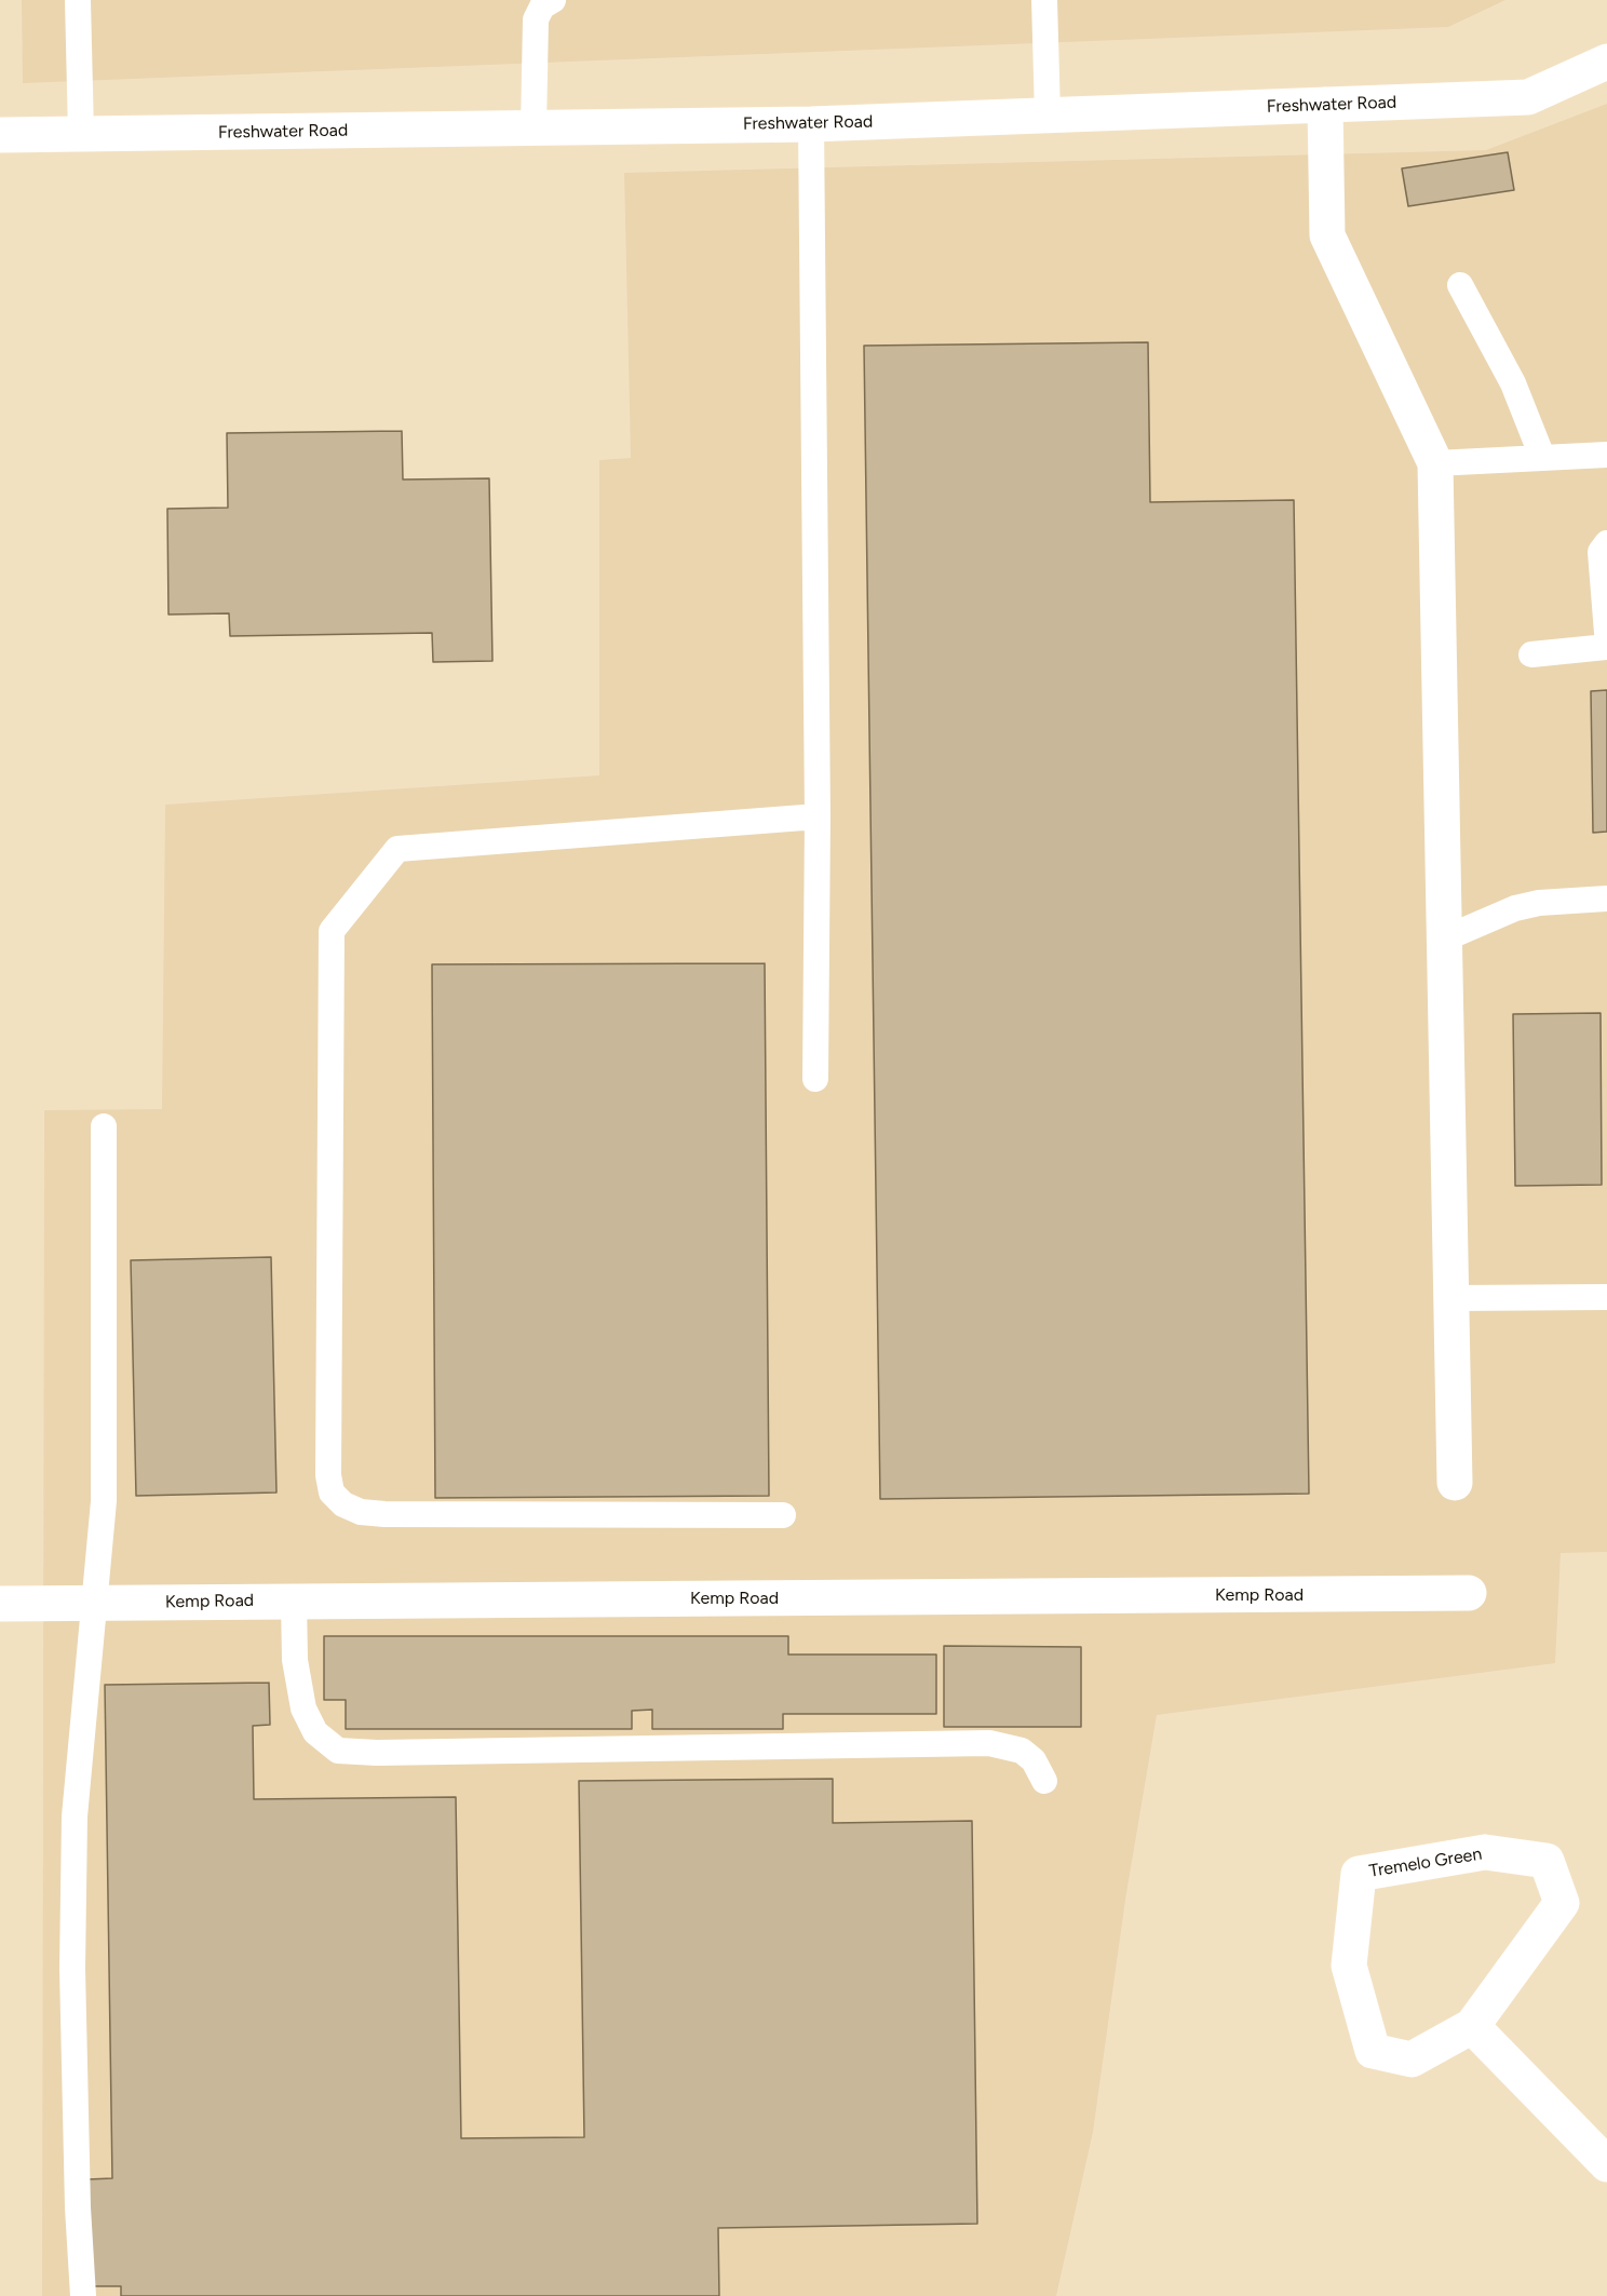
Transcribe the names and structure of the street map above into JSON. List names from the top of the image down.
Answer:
{
  "streets": {
    "street": ["Freshwater Road", "Kemp Road", "Tremelo Green"]
  }
}
